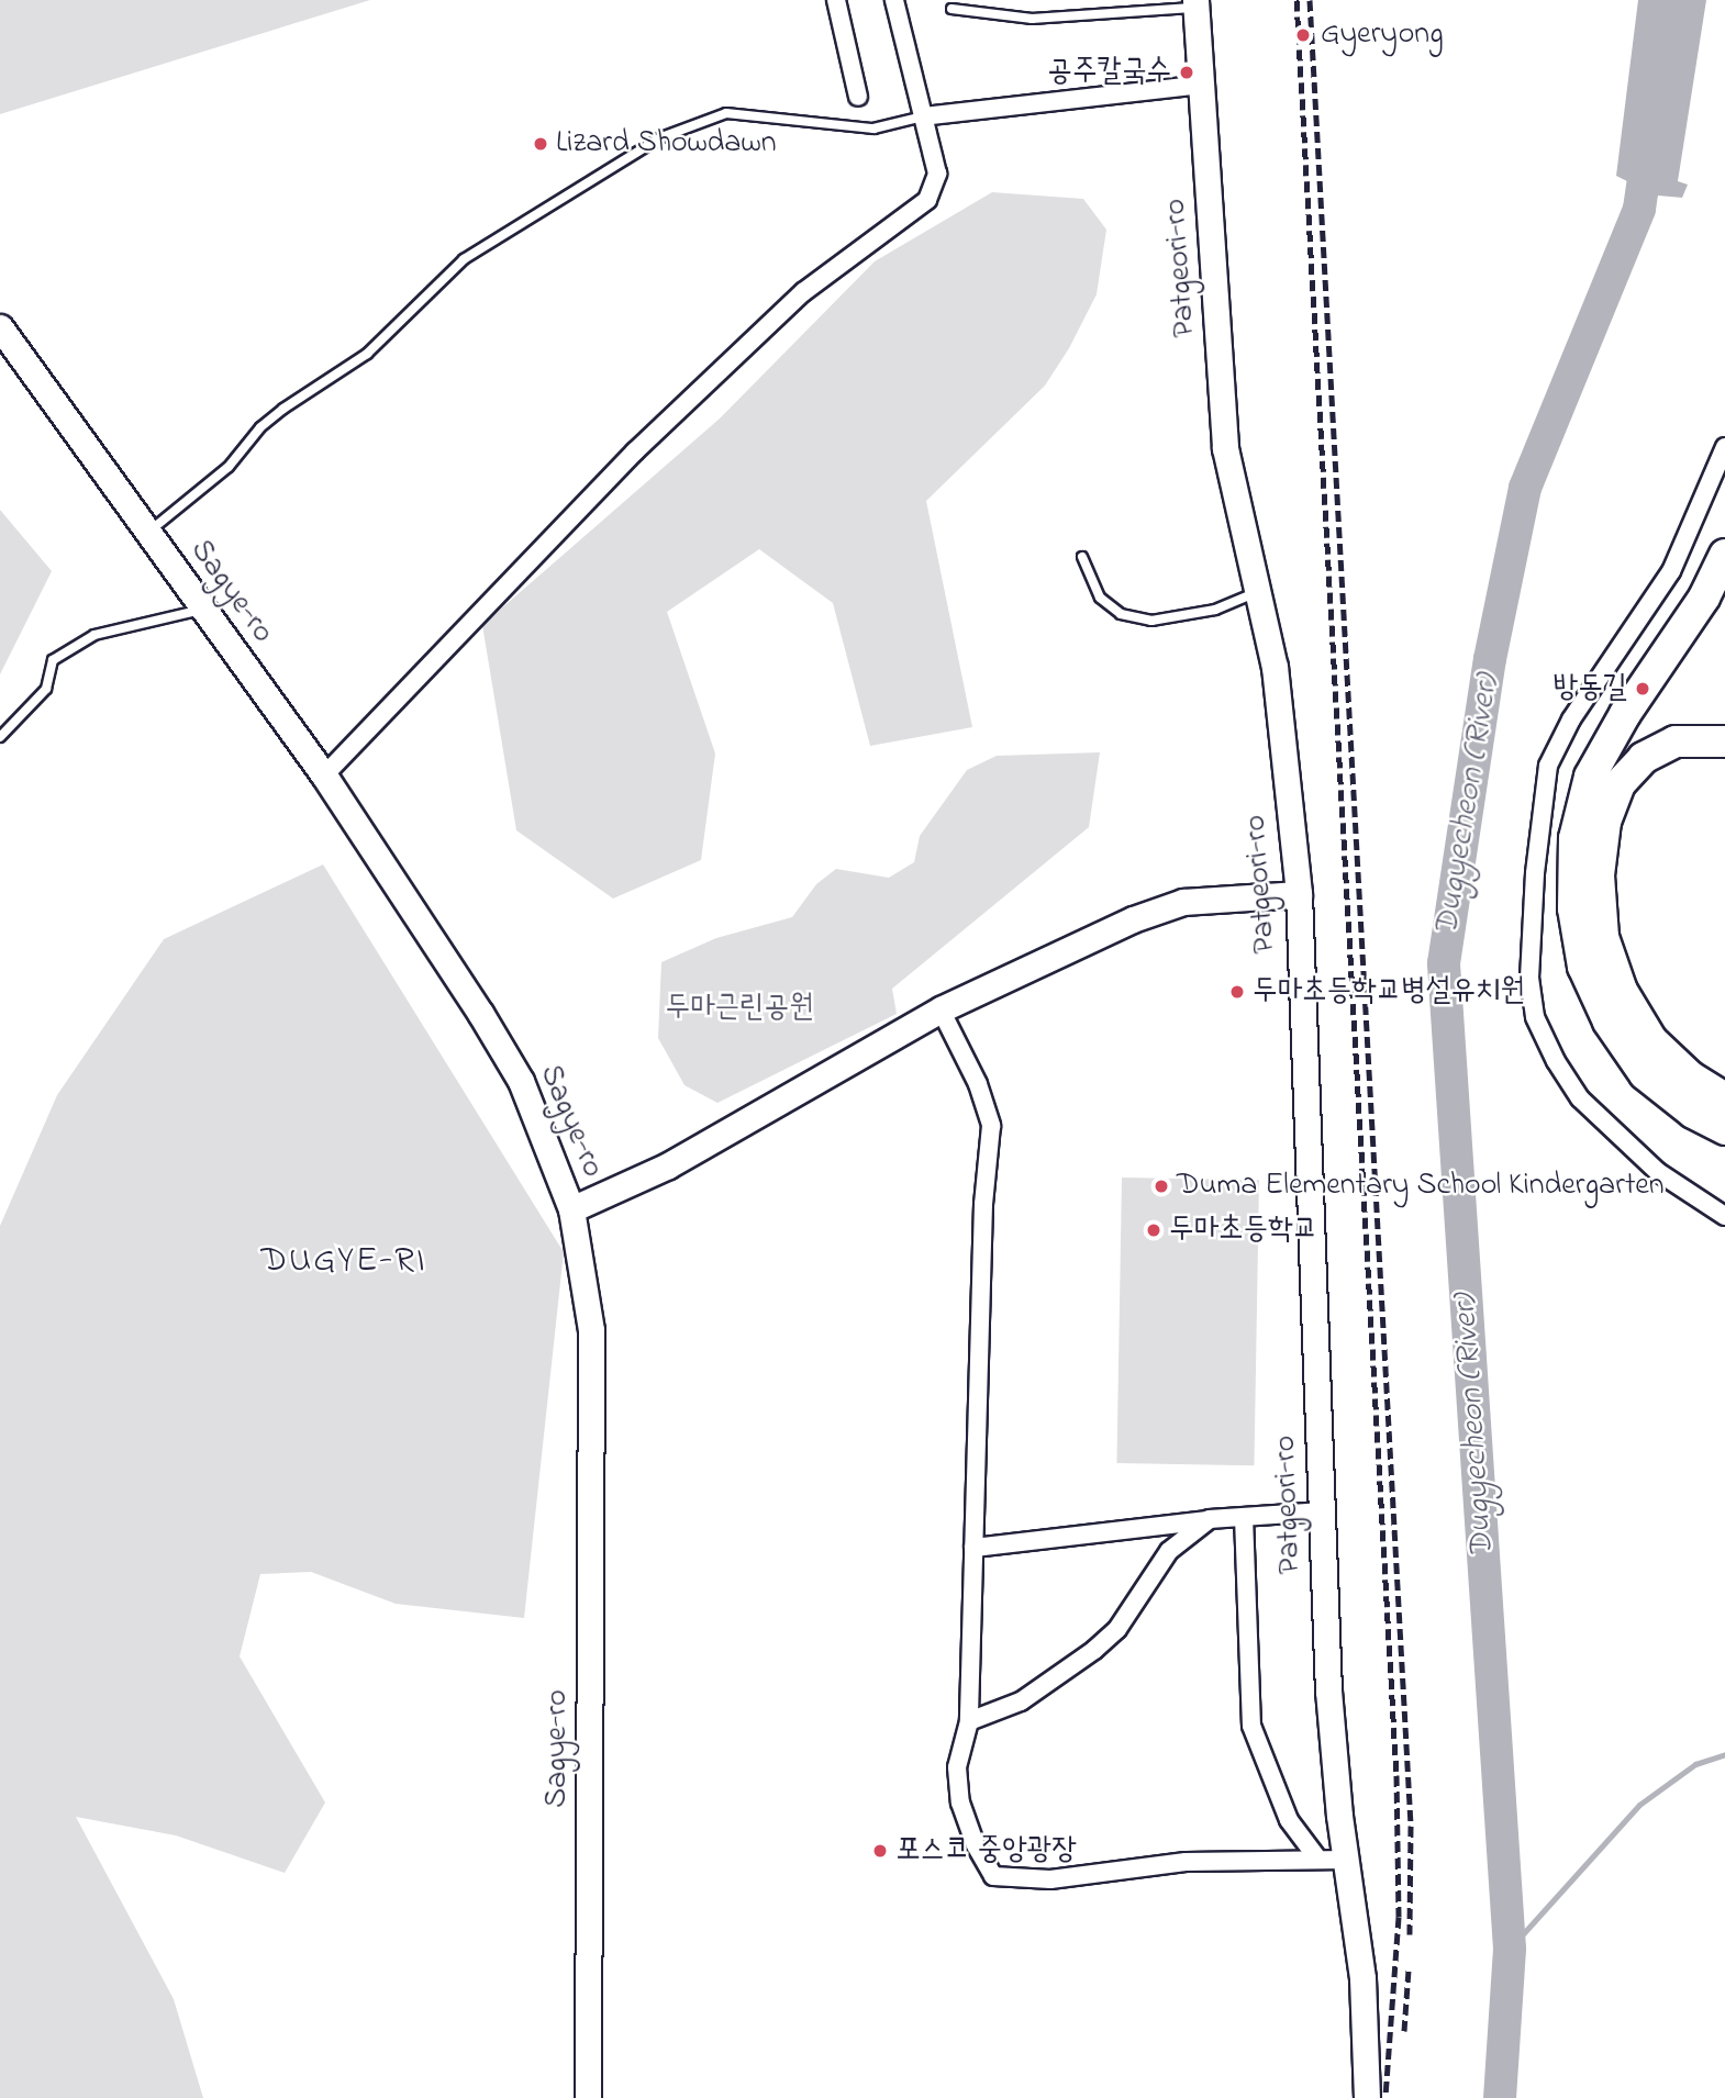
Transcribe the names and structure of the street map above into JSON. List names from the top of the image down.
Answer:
{
  "streets": {
    "street": ["Patgeori-ro", "Sagye-ro"]
  },
  "districts": ["DUGYE-RI"],
  "water": ["Dugyecheon (River)"],
  "parks": ["두마근린공원"],
  "places": [
    "Gyeryong",
    "공주칼국수",
    "Lizard Showdawn",
    "방동길",
    "두마초등학교병설유치원",
    "Duma Elementary School Kindergarten",
    "두마초등학교",
    "포스코 중앙광장"
  ]
}
